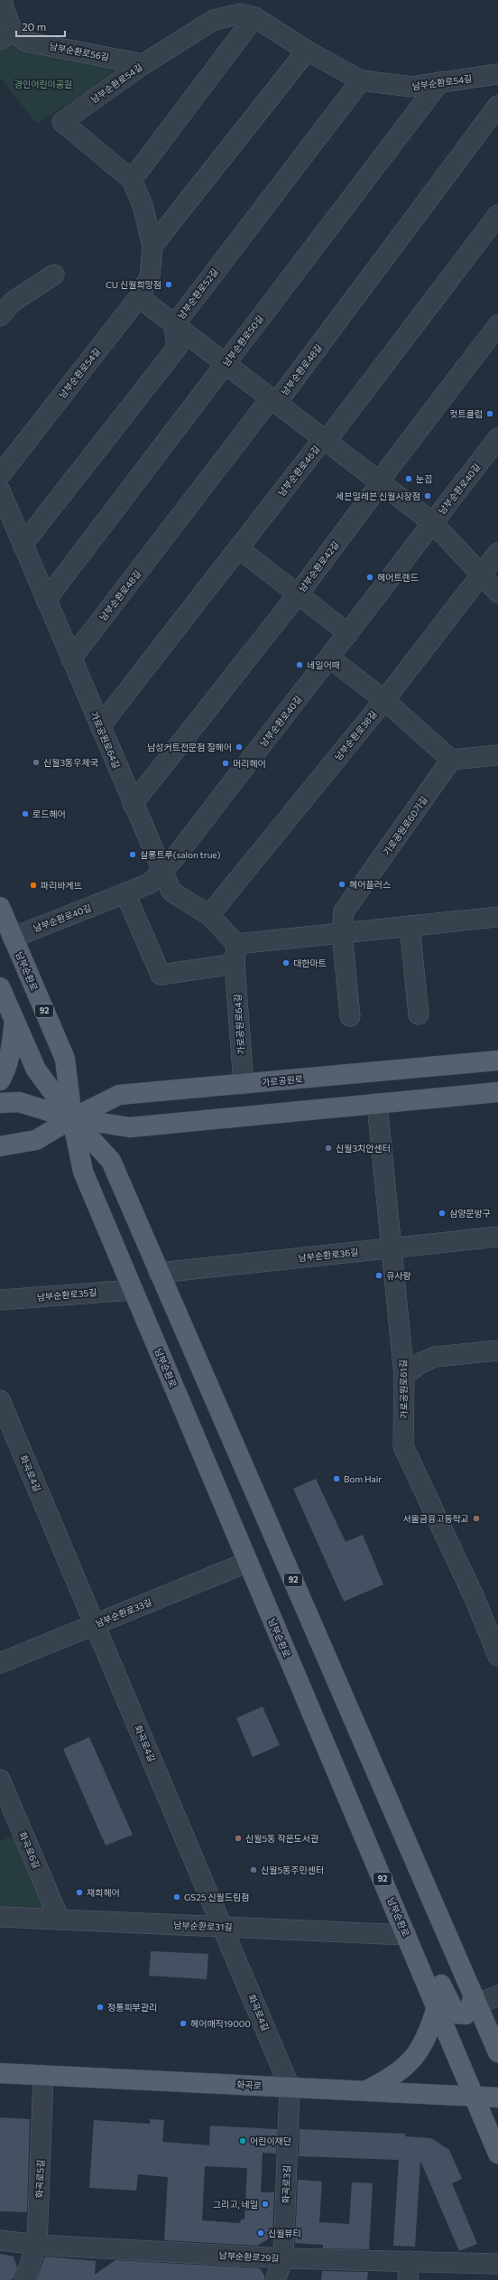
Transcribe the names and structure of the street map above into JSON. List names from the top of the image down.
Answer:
{
  "streets": {
    "main road": [
      "남부순환로",
      "92",
      "가로공원로",
      "화곡로"
    ],
    "street": [
      "남부순환로56길",
      "남부순환로54길",
      "남부순환로52길",
      "남부순환로50길",
      "남부순환로48길",
      "남부순환로46길",
      "남부순환로40길",
      "남부순환로42길",
      "남부순환로38길",
      "가로공원로64길",
      "가로공원로60가길",
      "남부순환로36길",
      "남부순환로35길",
      "가로공원로61길",
      "화곡로4길",
      "남부순환로33길",
      "화곡로6길",
      "남부순환로31길",
      "화곡로5길",
      "화곡로3길",
      "남부순환로29길"
    ]
  },
  "crossings": [
    ["남부순환로56길", "남부순환로54길"],
    ["남부순환로54길", "남부순환로52길"],
    ["남부순환로54길", "남부순환로50길"],
    ["남부순환로52길", "가로공원로64길"],
    ["남부순환로50길", "가로공원로64길"],
    ["남부순환로48길", "가로공원로64길"],
    ["남부순환로46길", "가로공원로64길"],
    ["남부순환로40길", "가로공원로64길"],
    ["남부순환로40길", "남부순환로"],
    ["남부순환로42길", "가로공원로64길"],
    ["남부순환로38길", "가로공원로64길"],
    ["가로공원로64길", "가로공원로"],
    ["남부순환로", "가로공원로"],
    ["남부순환로", "남부순환로36길"],
    ["남부순환로", "남부순환로35길"],
    ["남부순환로", "남부순환로33길"],
    ["남부순환로", "남부순환로31길"],
    ["남부순환로", "화곡로"],
    ["남부순환로36길", "가로공원로61길"],
    ["화곡로4길", "남부순환로33길"],
    ["화곡로4길", "남부순환로31길"],
    ["화곡로4길", "화곡로"],
    ["화곡로4길", "화곡로3길"],
    ["화곡로6길", "남부순환로31길"],
    ["화곡로", "화곡로5길"],
    ["화곡로", "화곡로3길"],
    ["화곡로5길", "남부순환로29길"],
    ["화곡로3길", "남부순환로29길"]
  ],
  "parks": ["경인어린이공원"],
  "places": [
    "CU 신월희망점",
    "컷트클럽",
    "눈꼽",
    "세븐일레븐 신월시장점",
    "헤어트렌드",
    "네일어때",
    "남성커트전문점 잘헤어",
    "신월3동우체국",
    "머리헤어",
    "로드헤어",
    "살롱트루(salon true)",
    "헤어플러스",
    "파리바게뜨",
    "대한마트",
    "신월3치안센터",
    "삼양문방구",
    "큐사랑",
    "Bom Hair",
    "서울금융고등학교",
    "신월5동 작은도서관",
    "신월5동주민센터",
    "재희헤어",
    "GS25 신월드림점",
    "정통피부관리",
    "헤어매직19000",
    "어린이재단",
    "그리고, 네일",
    "신월뷰티"
  ],
  "scale_bar": "20 m"
}
